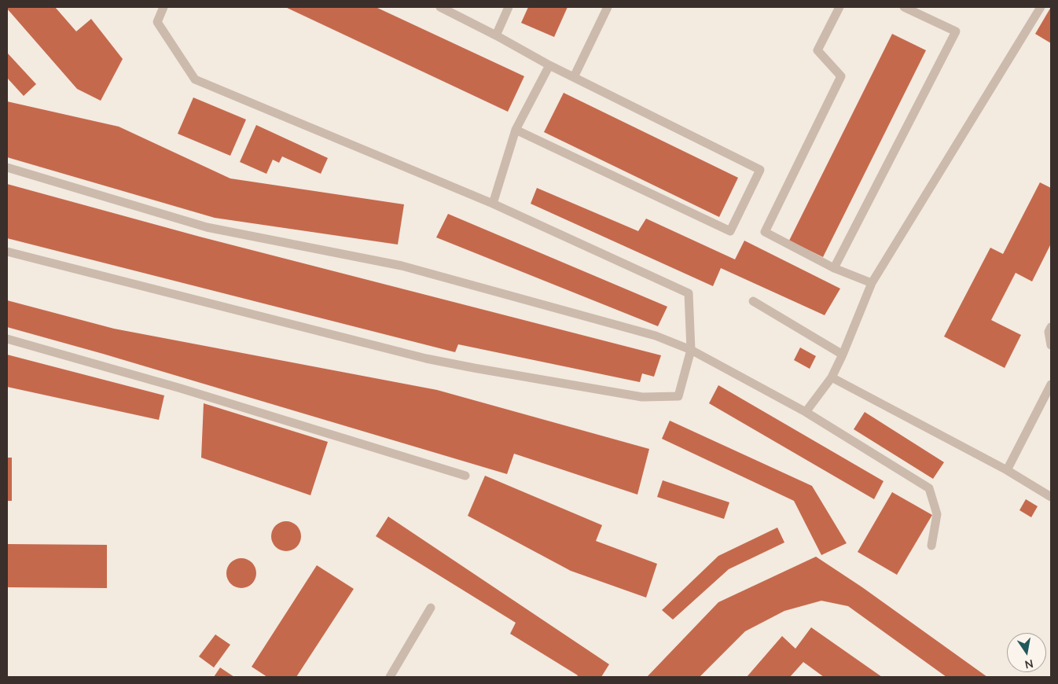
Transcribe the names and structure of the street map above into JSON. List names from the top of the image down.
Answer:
{
  "north": "bottom"
}
